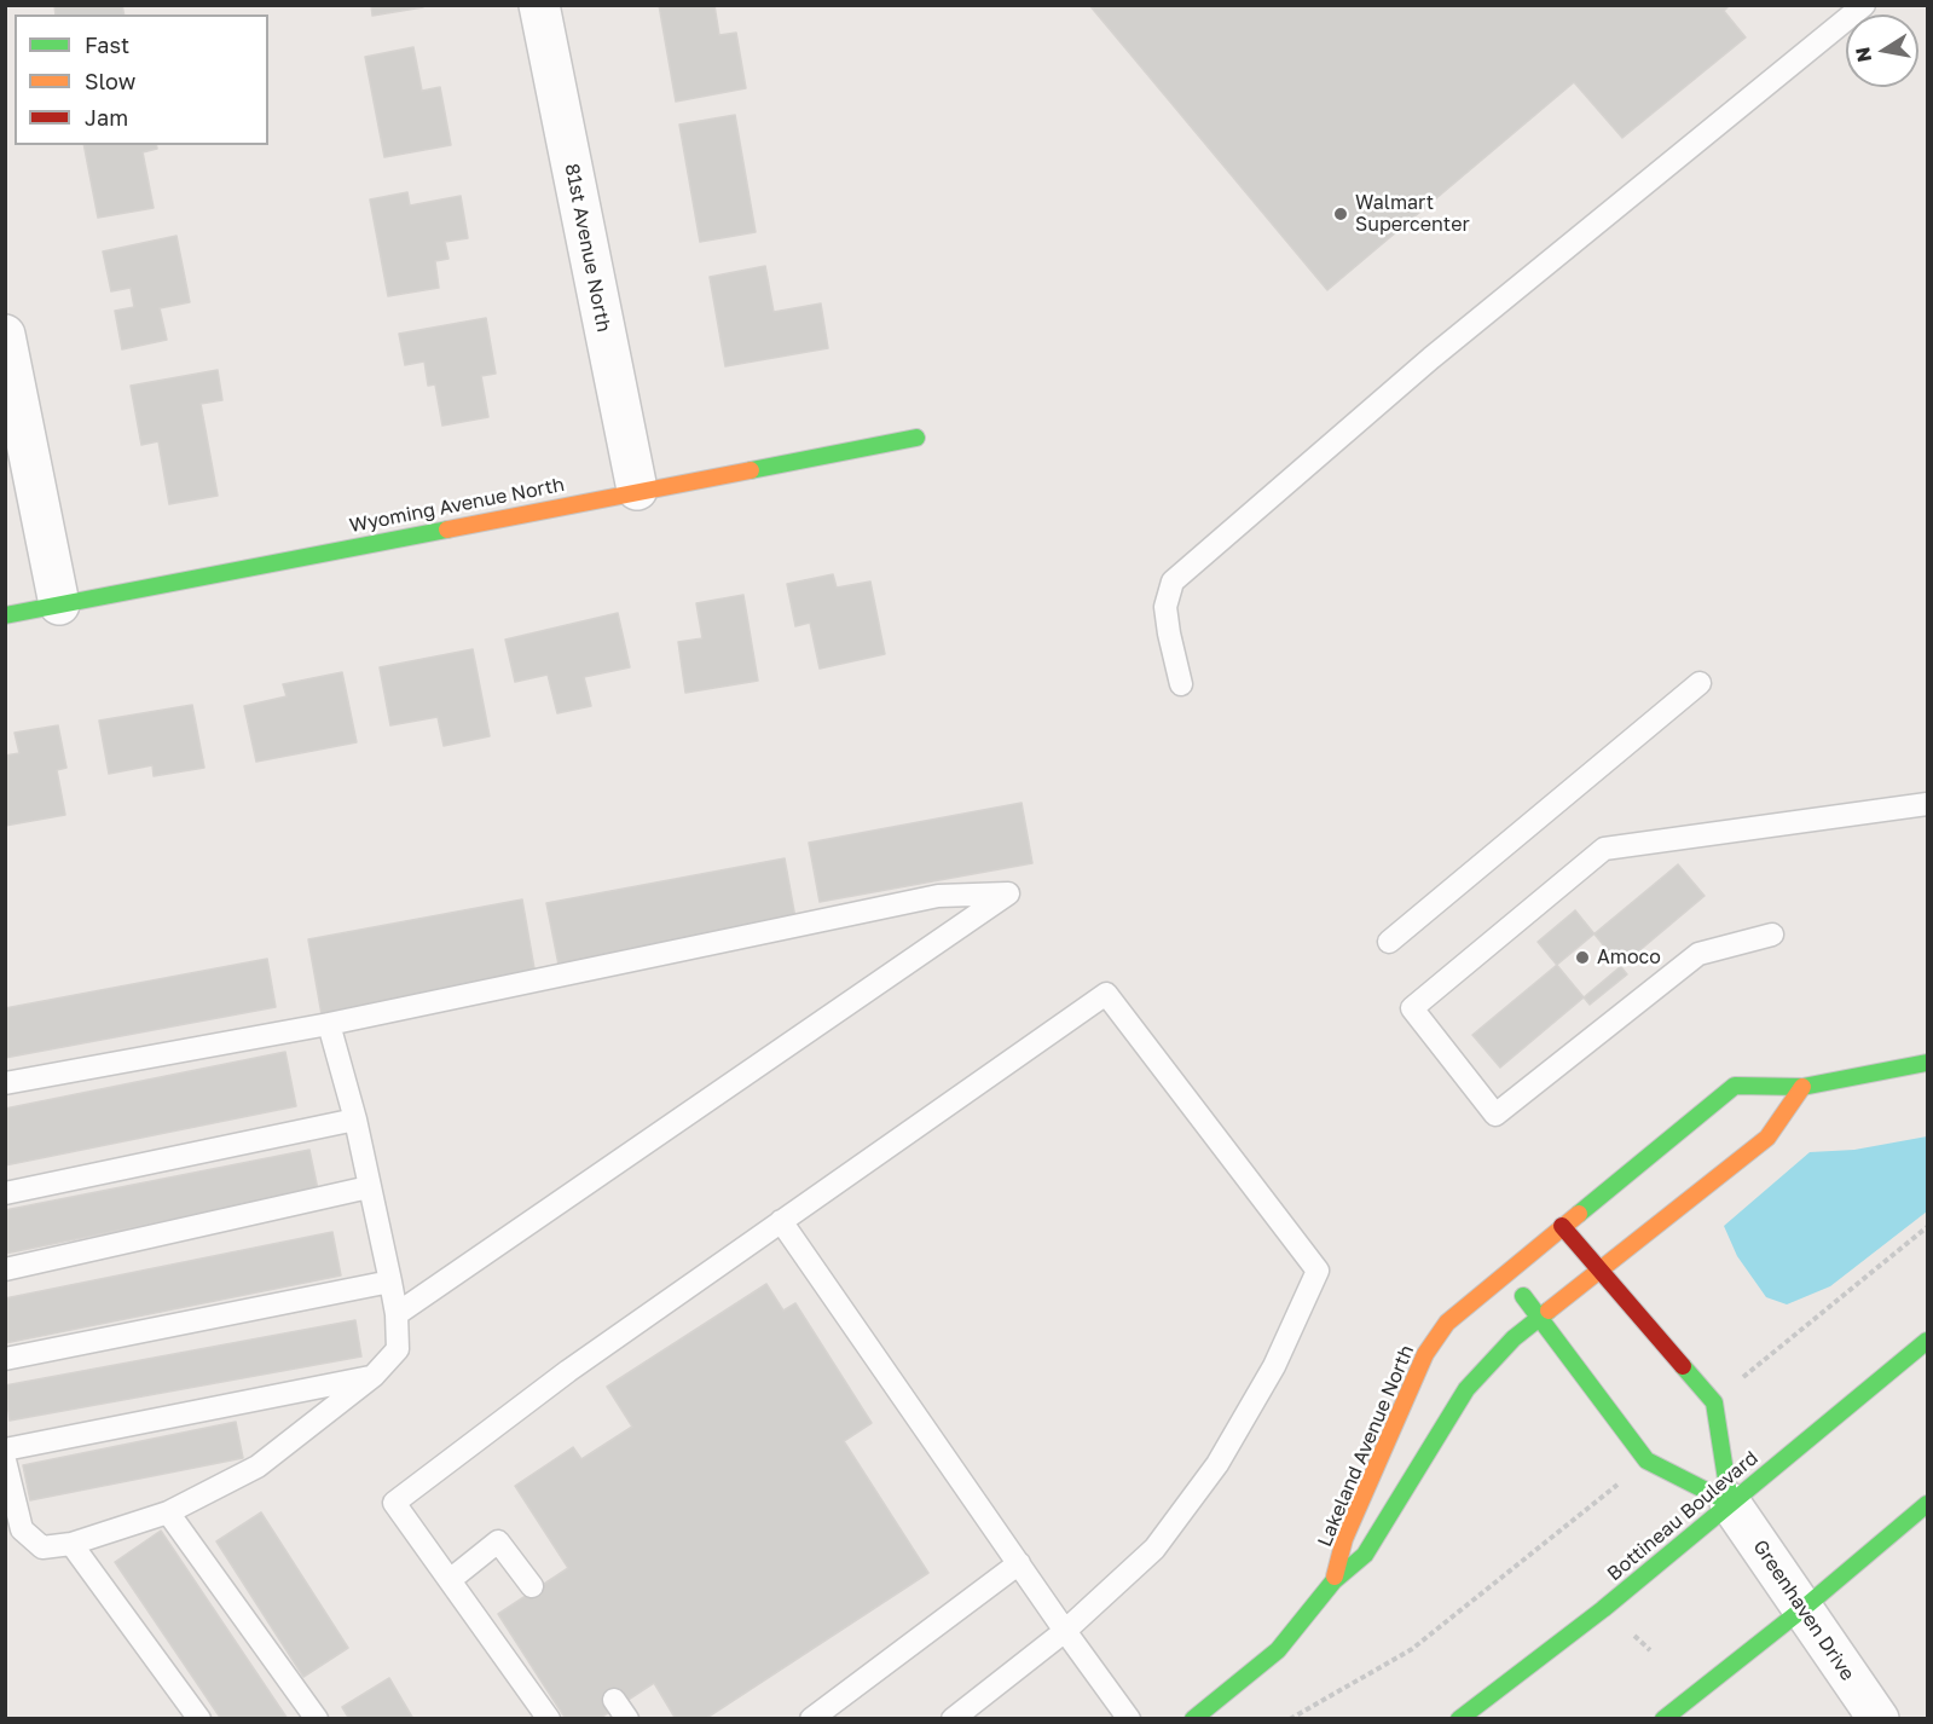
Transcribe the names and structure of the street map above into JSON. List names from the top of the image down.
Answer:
{
  "streets": {
    "main road": ["Wyoming Avenue North", "Lakeland Avenue North", "Bottineau Boulevard"],
    "street": ["81st Avenue North", "Greenhaven Drive"]
  },
  "crossings": [
    ["81st Avenue North", "Wyoming Avenue North"],
    ["Bottineau Boulevard", "Greenhaven Drive"]
  ],
  "places": ["Walmart Supercenter", "Amoco"],
  "legend": ["Fast", "Slow", "Jam"],
  "north": "left"
}
